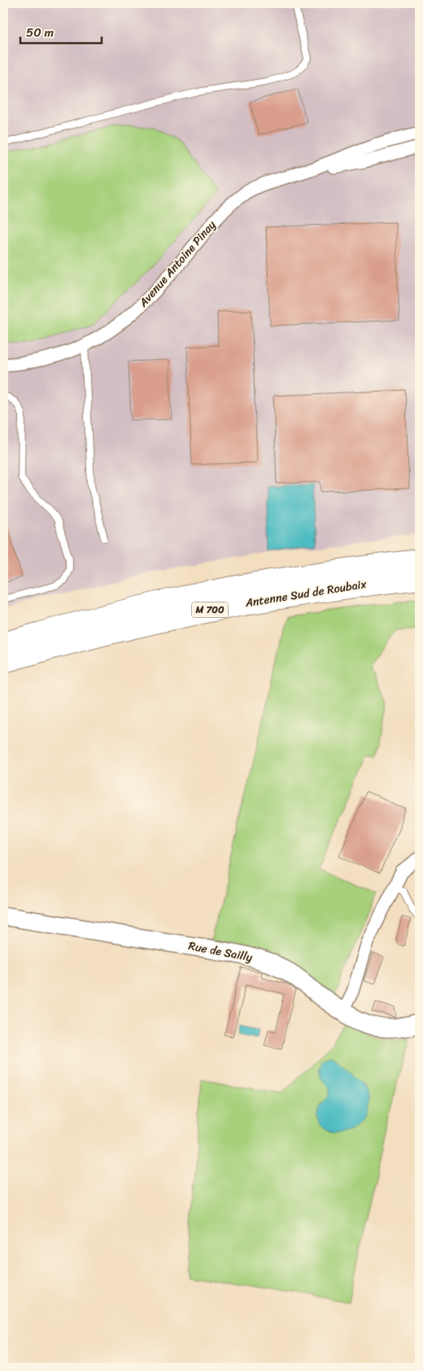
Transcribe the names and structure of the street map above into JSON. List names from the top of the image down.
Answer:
{
  "streets": {
    "highway": ["Antenne Sud de Roubaix", "M 700"],
    "street": ["Avenue Antoine Pinay", "Rue de Sailly"]
  },
  "scale_bar": "50 m"
}
